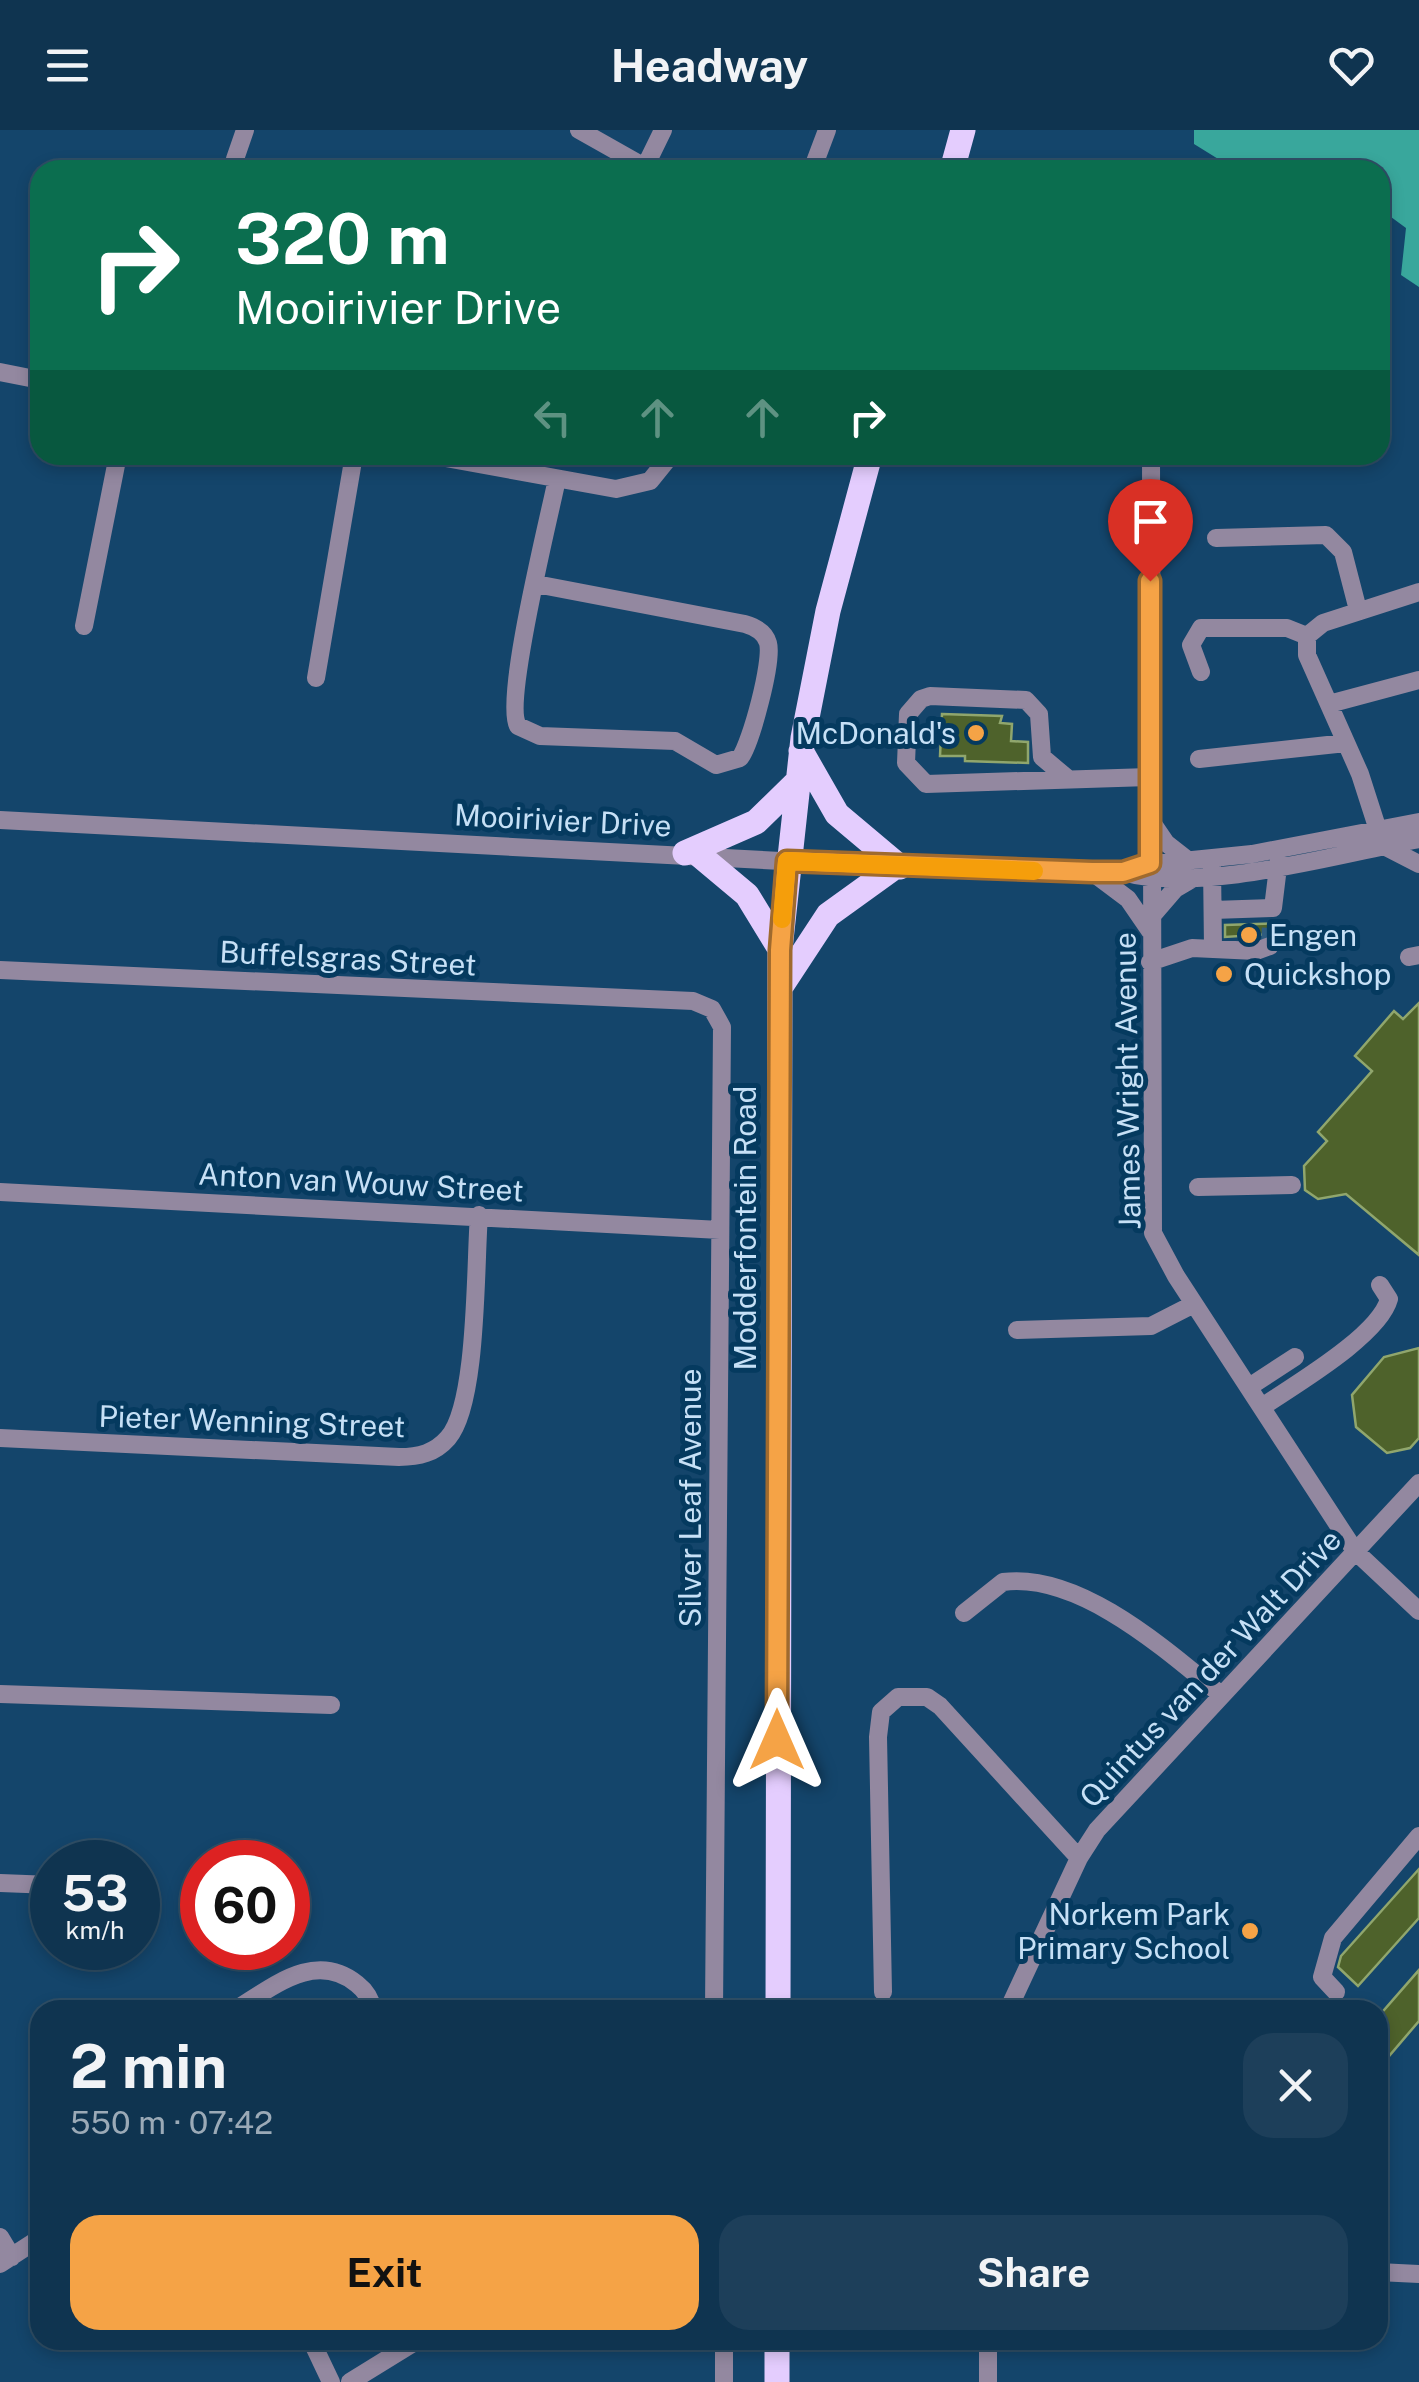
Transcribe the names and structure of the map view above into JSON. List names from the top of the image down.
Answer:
{
  "streets": {
    "main road": ["Modderfontein Road"],
    "street": [
      "Mooirivier Drive",
      "Buffelsgras Street",
      "James Wright Avenue",
      "Anton van Wouw Street",
      "Pieter Wenning Street",
      "Silver Leaf Avenue",
      "Quintus van der Walt Drive"
    ]
  },
  "crossings": [
    ["Mooirivier Drive", "James Wright Avenue"],
    ["Mooirivier Drive", "Modderfontein Road"],
    ["Buffelsgras Street", "Silver Leaf Avenue"],
    ["James Wright Avenue", "Quintus van der Walt Drive"],
    ["Anton van Wouw Street", "Pieter Wenning Street"],
    ["Anton van Wouw Street", "Silver Leaf Avenue"]
  ],
  "places": [
    "McDonald's",
    "Engen",
    "Quickshop",
    "Norkem Park Primary School"
  ],
  "page": {
    "header": "Headway",
    "turn": ["320 m", "Mooirivier Drive"],
    "speed": "53 km/h",
    "limit": "60",
    "heading": ["2 min", "550 m · 07:42"],
    "buttons": ["Exit", "Share"]
  }
}
